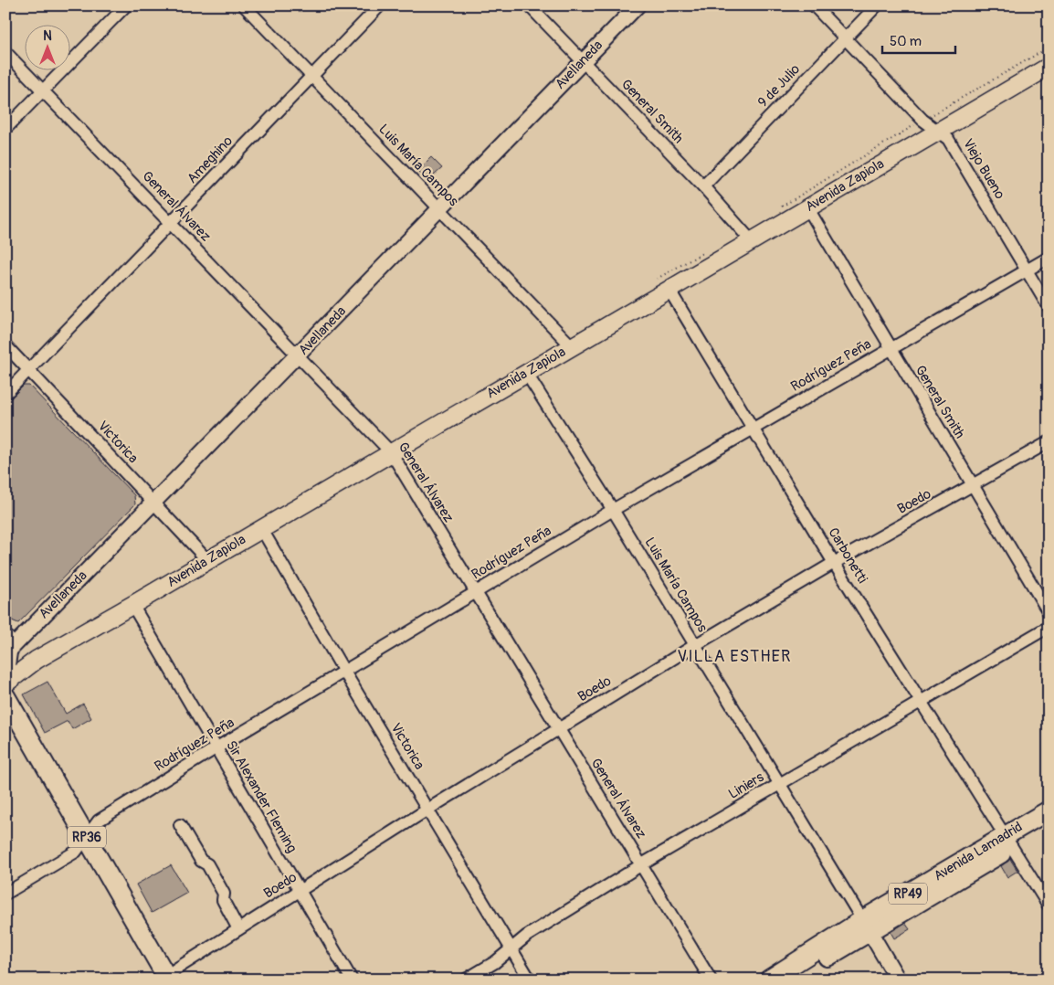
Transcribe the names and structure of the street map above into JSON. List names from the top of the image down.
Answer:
{
  "streets": {
    "main road": [
      "Avenida Zapiola",
      "RP36",
      "Avenida Lamadrid",
      "RP49"
    ],
    "street": [
      "Avellaneda",
      "9 de Julio",
      "General Smith",
      "Ameghino",
      "Luis María Campos",
      "Viejo Bueno",
      "General Álvarez",
      "Rodríguez Peña",
      "Victorica",
      "Boedo",
      "Carbonetti",
      "Liniers",
      "Sir Alexander Fleming"
    ]
  },
  "crossings": [
    ["Avellaneda", "General Smith"],
    ["Avellaneda", "Luis María Campos"],
    ["Avellaneda", "General Álvarez"],
    ["Avellaneda", "Victorica"],
    ["9 de Julio", "General Smith"],
    ["9 de Julio", "Viejo Bueno"],
    ["General Smith", "Avenida Zapiola"],
    ["General Smith", "Rodríguez Peña"],
    ["General Smith", "Boedo"],
    ["Ameghino", "Luis María Campos"],
    ["Ameghino", "General Álvarez"],
    ["Ameghino", "Victorica"],
    ["Luis María Campos", "Avenida Zapiola"],
    ["Luis María Campos", "Rodríguez Peña"],
    ["Luis María Campos", "Boedo"],
    ["Luis María Campos", "Liniers"],
    ["Luis María Campos", "Avenida Lamadrid"],
    ["Viejo Bueno", "Avenida Zapiola"],
    ["Viejo Bueno", "Rodríguez Peña"],
    ["Avenida Zapiola", "General Álvarez"],
    ["Avenida Zapiola", "Victorica"],
    ["Avenida Zapiola", "Carbonetti"],
    ["Avenida Zapiola", "Sir Alexander Fleming"],
    ["General Álvarez", "Rodríguez Peña"],
    ["General Álvarez", "Boedo"],
    ["General Álvarez", "Liniers"],
    ["Rodríguez Peña", "Victorica"],
    ["Rodríguez Peña", "Carbonetti"],
    ["Rodríguez Peña", "Sir Alexander Fleming"],
    ["Rodríguez Peña", "RP36"],
    ["Victorica", "Boedo"],
    ["Victorica", "Liniers"],
    ["Boedo", "Carbonetti"],
    ["Boedo", "Sir Alexander Fleming"],
    ["Boedo", "RP36"],
    ["Carbonetti", "Liniers"],
    ["Carbonetti", "Avenida Lamadrid"]
  ],
  "districts": ["VILLA ESTHER"],
  "scale_bar": "50 m",
  "north": "top"
}
